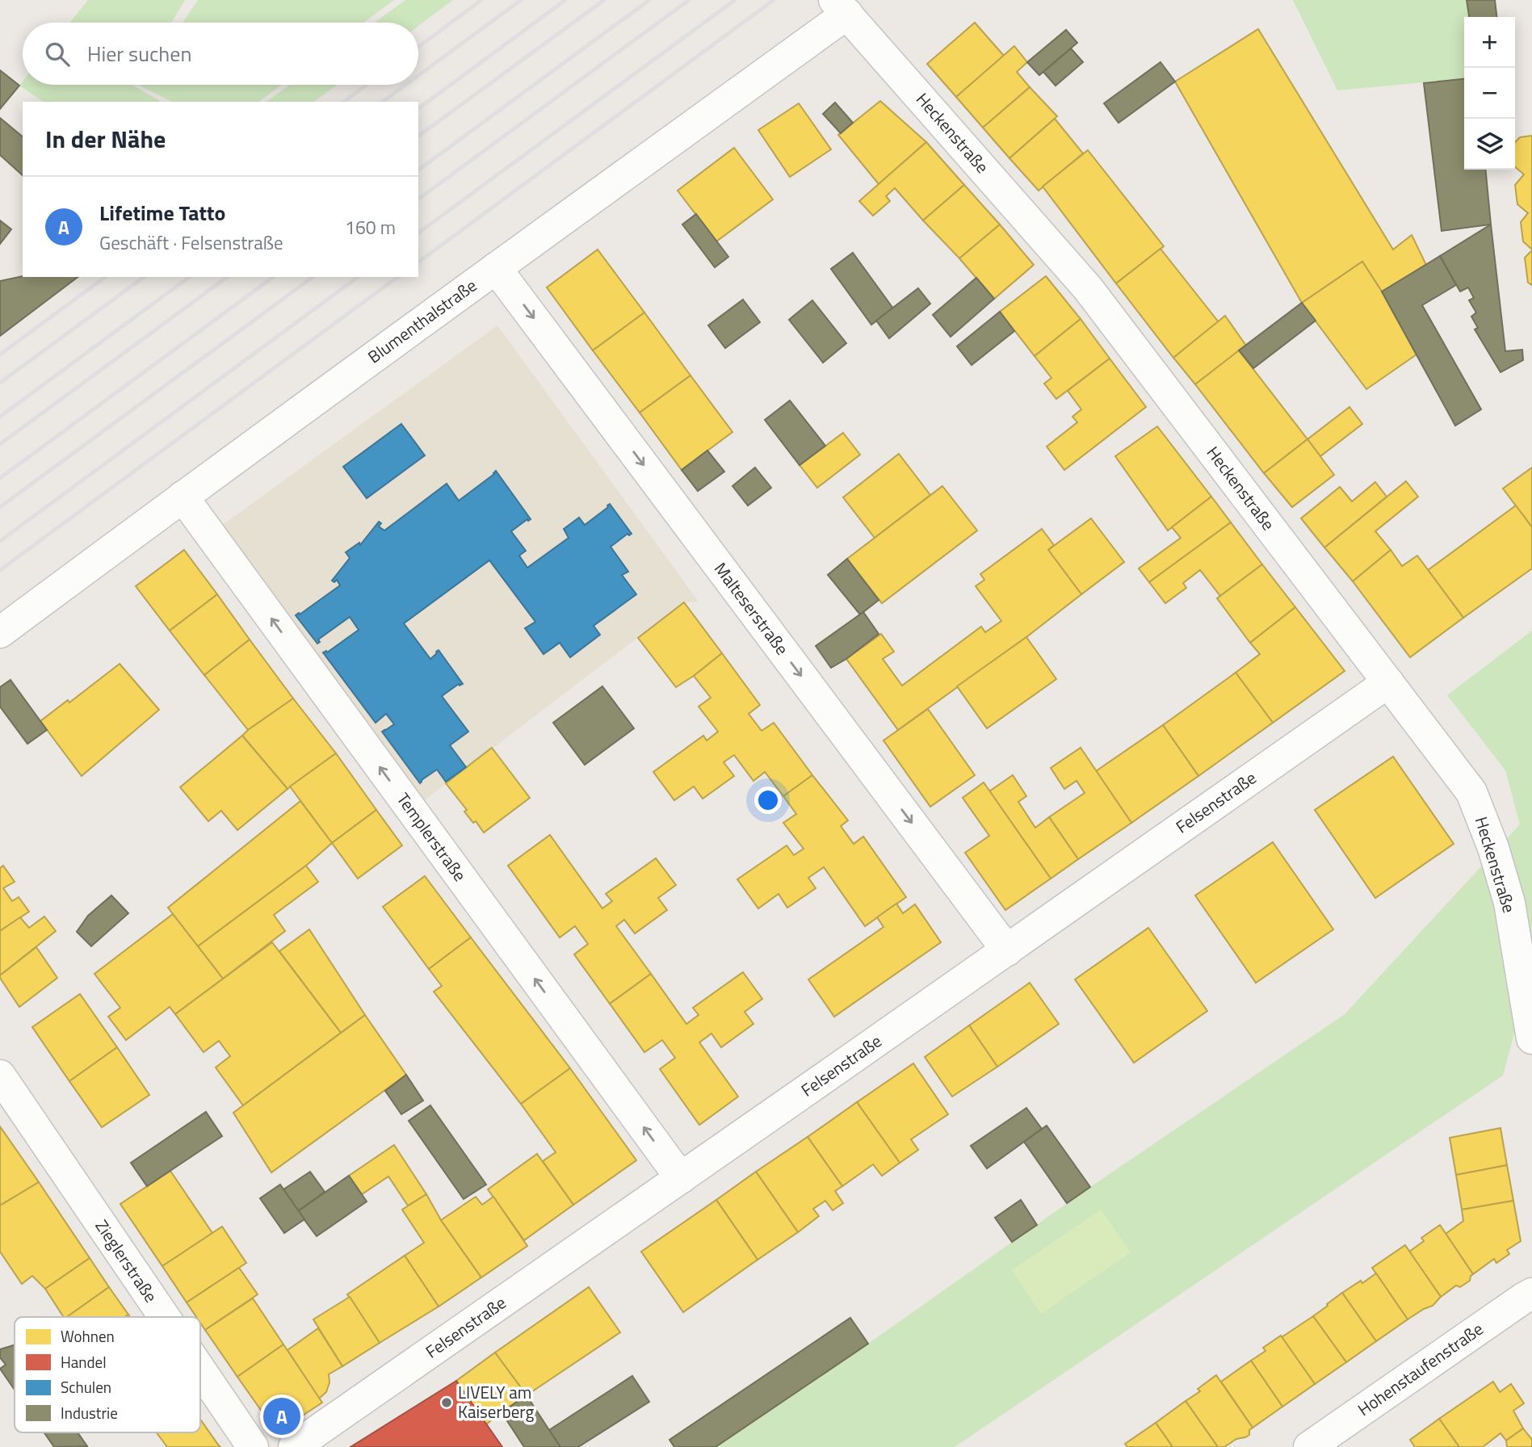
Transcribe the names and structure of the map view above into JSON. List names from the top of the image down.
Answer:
{
  "streets": {
    "street": [
      "Heckenstraße",
      "Blumenthalstraße",
      "Malteserstraße",
      "Felsenstraße",
      "Templerstraße",
      "Zieglerstraße",
      "Hohenstaufenstraße"
    ]
  },
  "crossings": [
    ["Heckenstraße", "Blumenthalstraße"],
    ["Heckenstraße", "Felsenstraße"],
    ["Blumenthalstraße", "Malteserstraße"],
    ["Blumenthalstraße", "Templerstraße"],
    ["Malteserstraße", "Felsenstraße"],
    ["Felsenstraße", "Templerstraße"]
  ],
  "one_way": ["Malteserstraße", "Templerstraße"],
  "places": ["LIVELY am Kaiserberg"],
  "legend": [
    "Wohnen",
    "Handel",
    "Schulen",
    "Industrie"
  ],
  "page": {
    "map_buttons": ["+", "−"],
    "search": "Hier suchen",
    "heading": "In der Nähe",
    "list": [
      {
        "mark": "A",
        "name": "Lifetime Tatto",
        "note": "Geschäft · Felsenstraße",
        "value": "160 m"
      }
    ],
    "pins": "A"
  }
}
